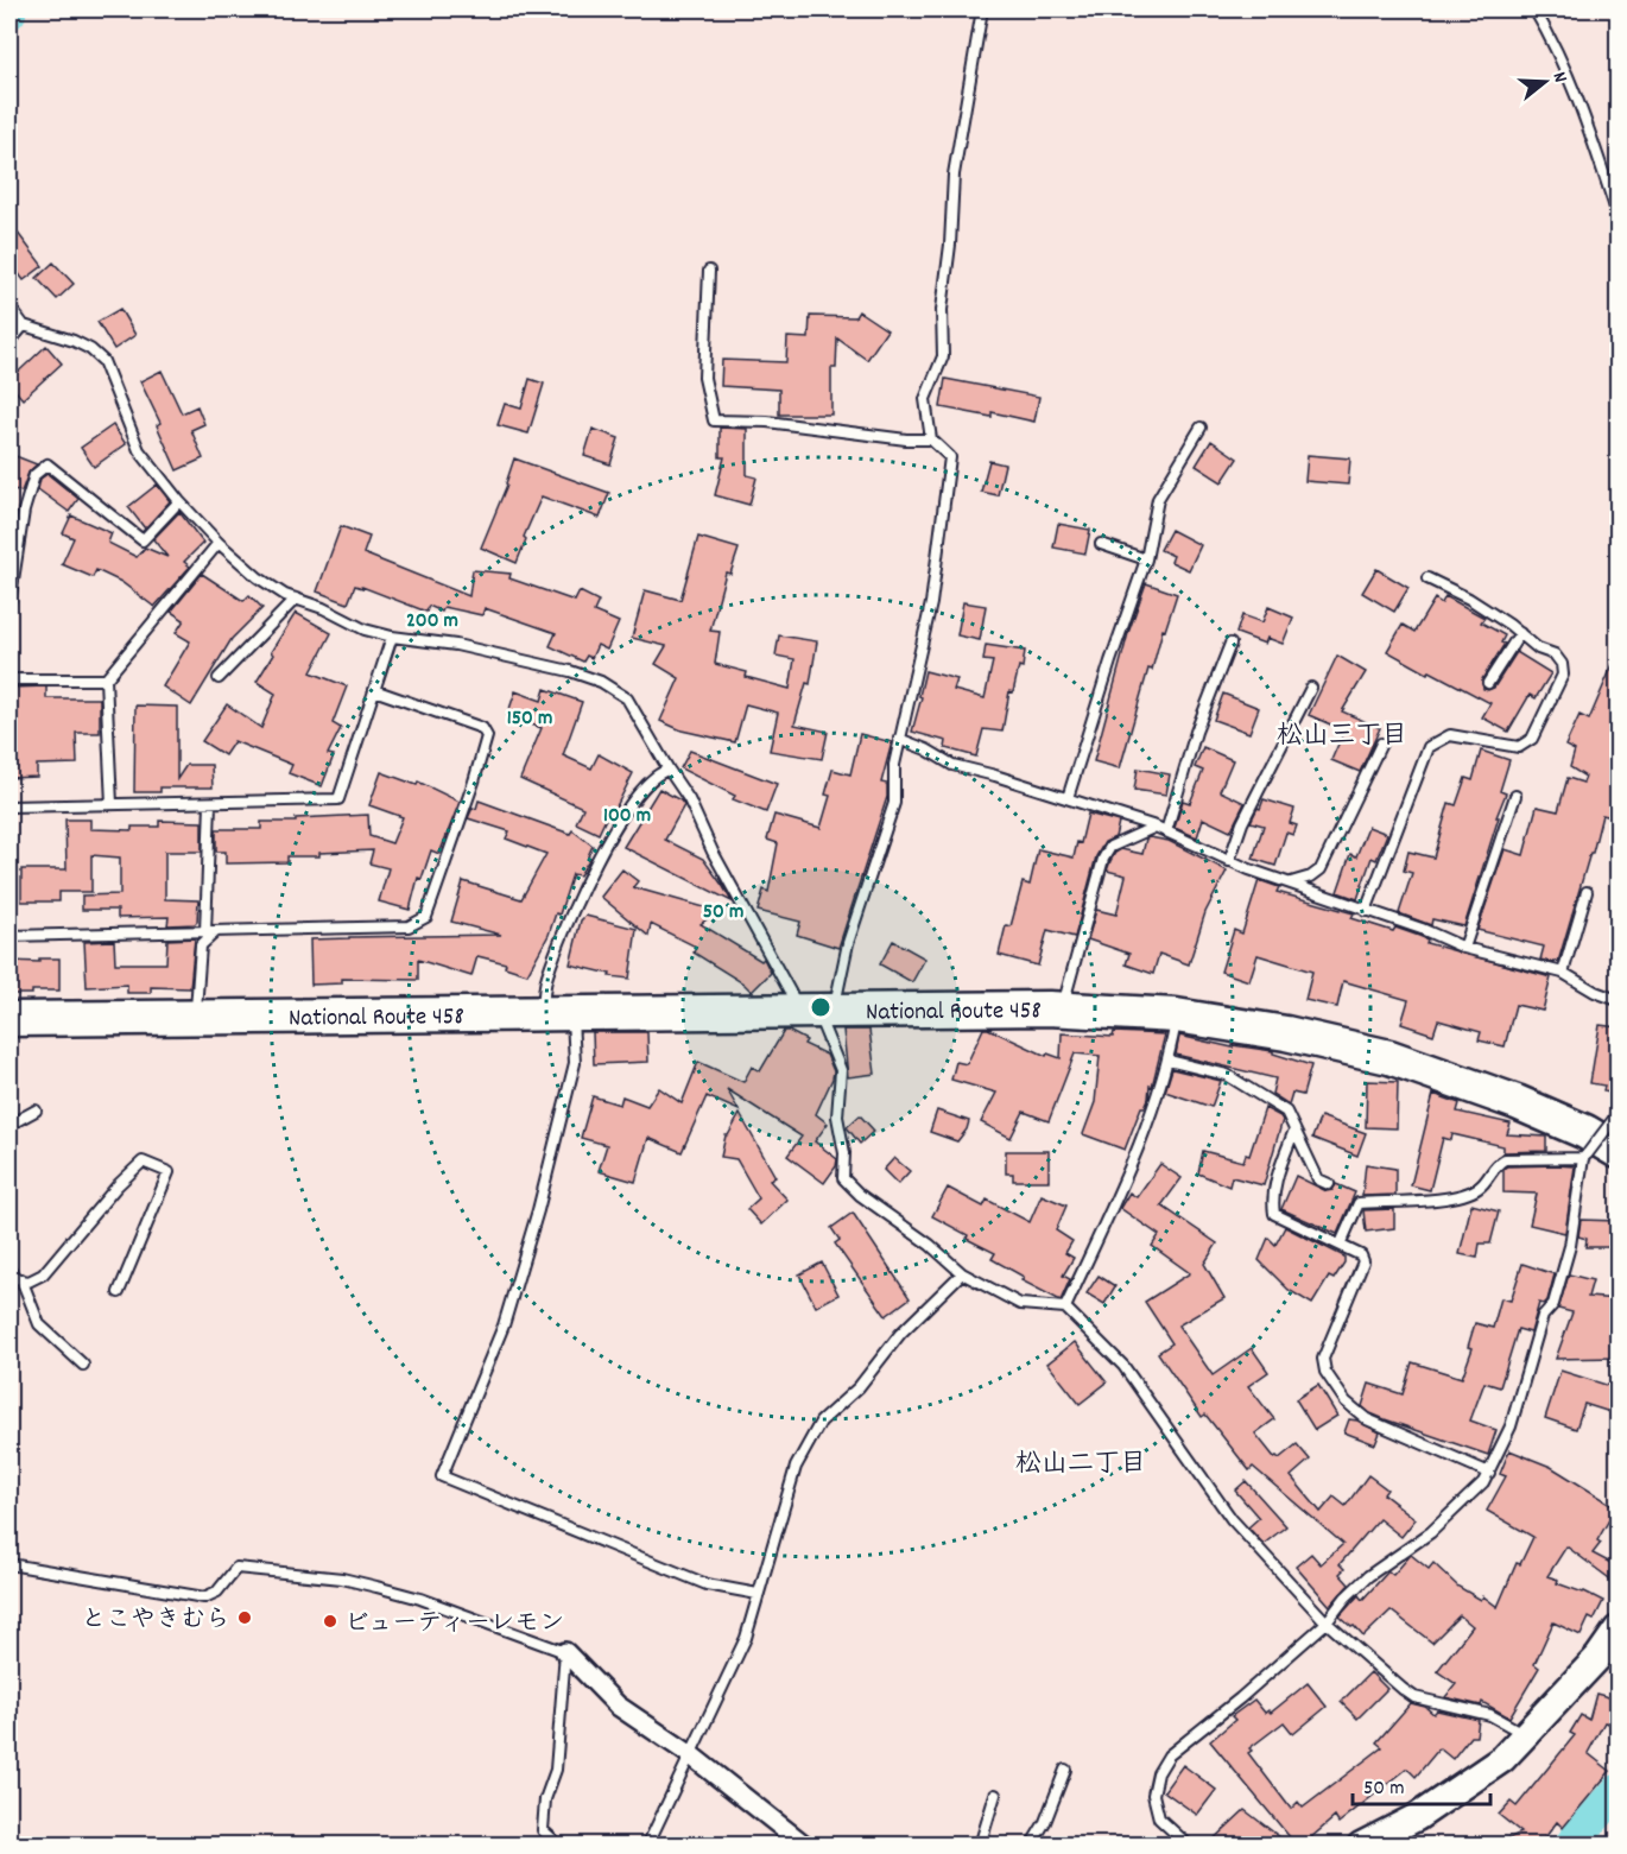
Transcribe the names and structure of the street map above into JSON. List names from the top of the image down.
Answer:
{
  "streets": {
    "highway": ["National Route 458"]
  },
  "districts": ["松山三丁目", "松山二丁目"],
  "places": ["とこやきむら", "ビューティーレモン"],
  "scale_bar": "50 m",
  "north": "right",
  "rings": [
    "200 m",
    "150 m",
    "100 m",
    "50 m"
  ]
}
